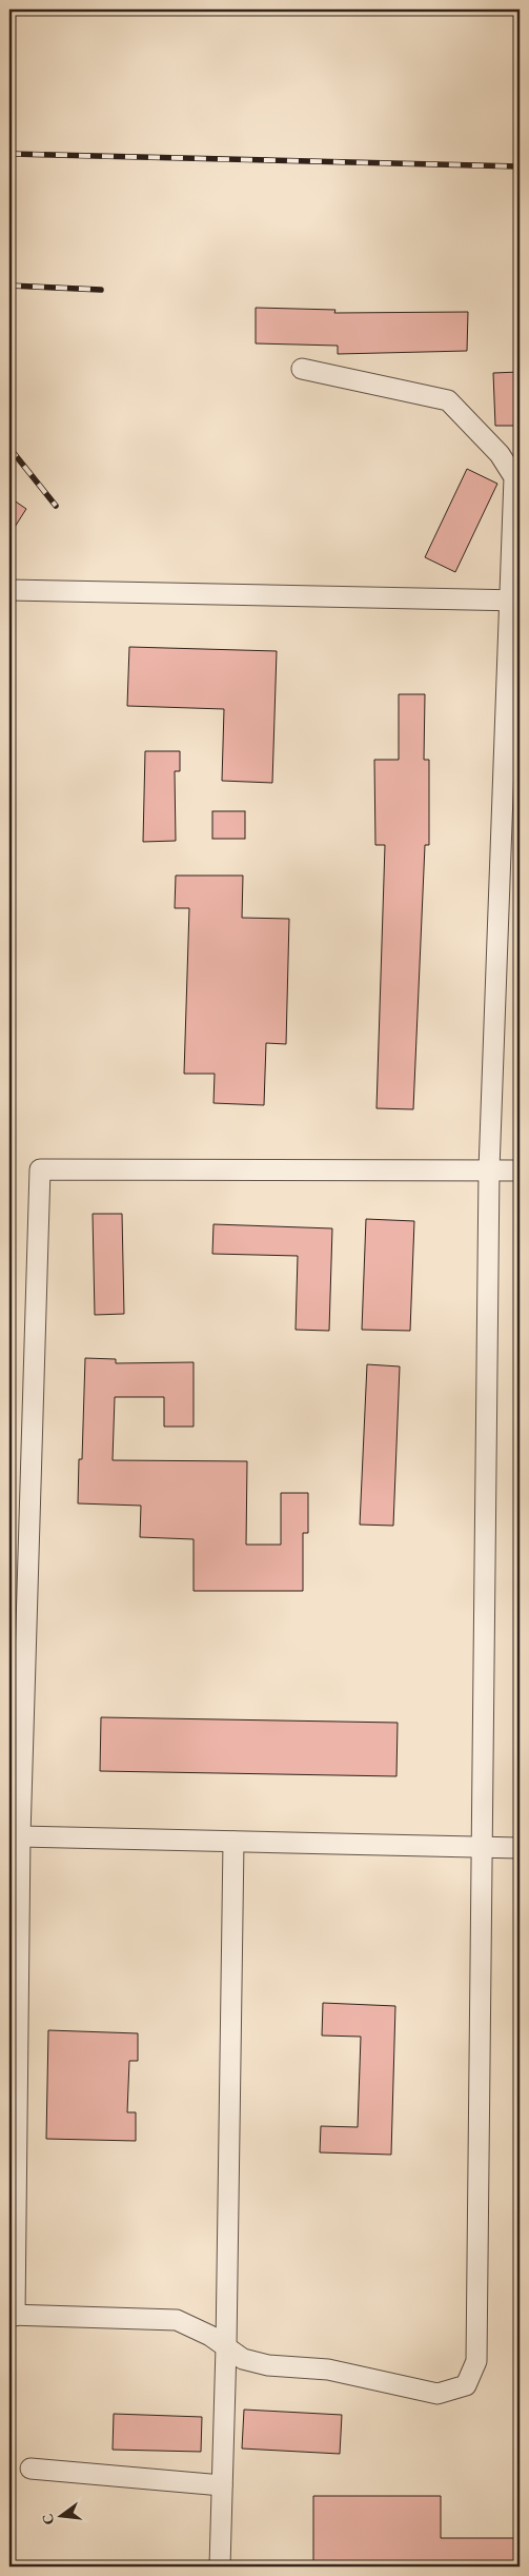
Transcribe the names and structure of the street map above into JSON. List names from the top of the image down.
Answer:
{
  "north": "left"
}
